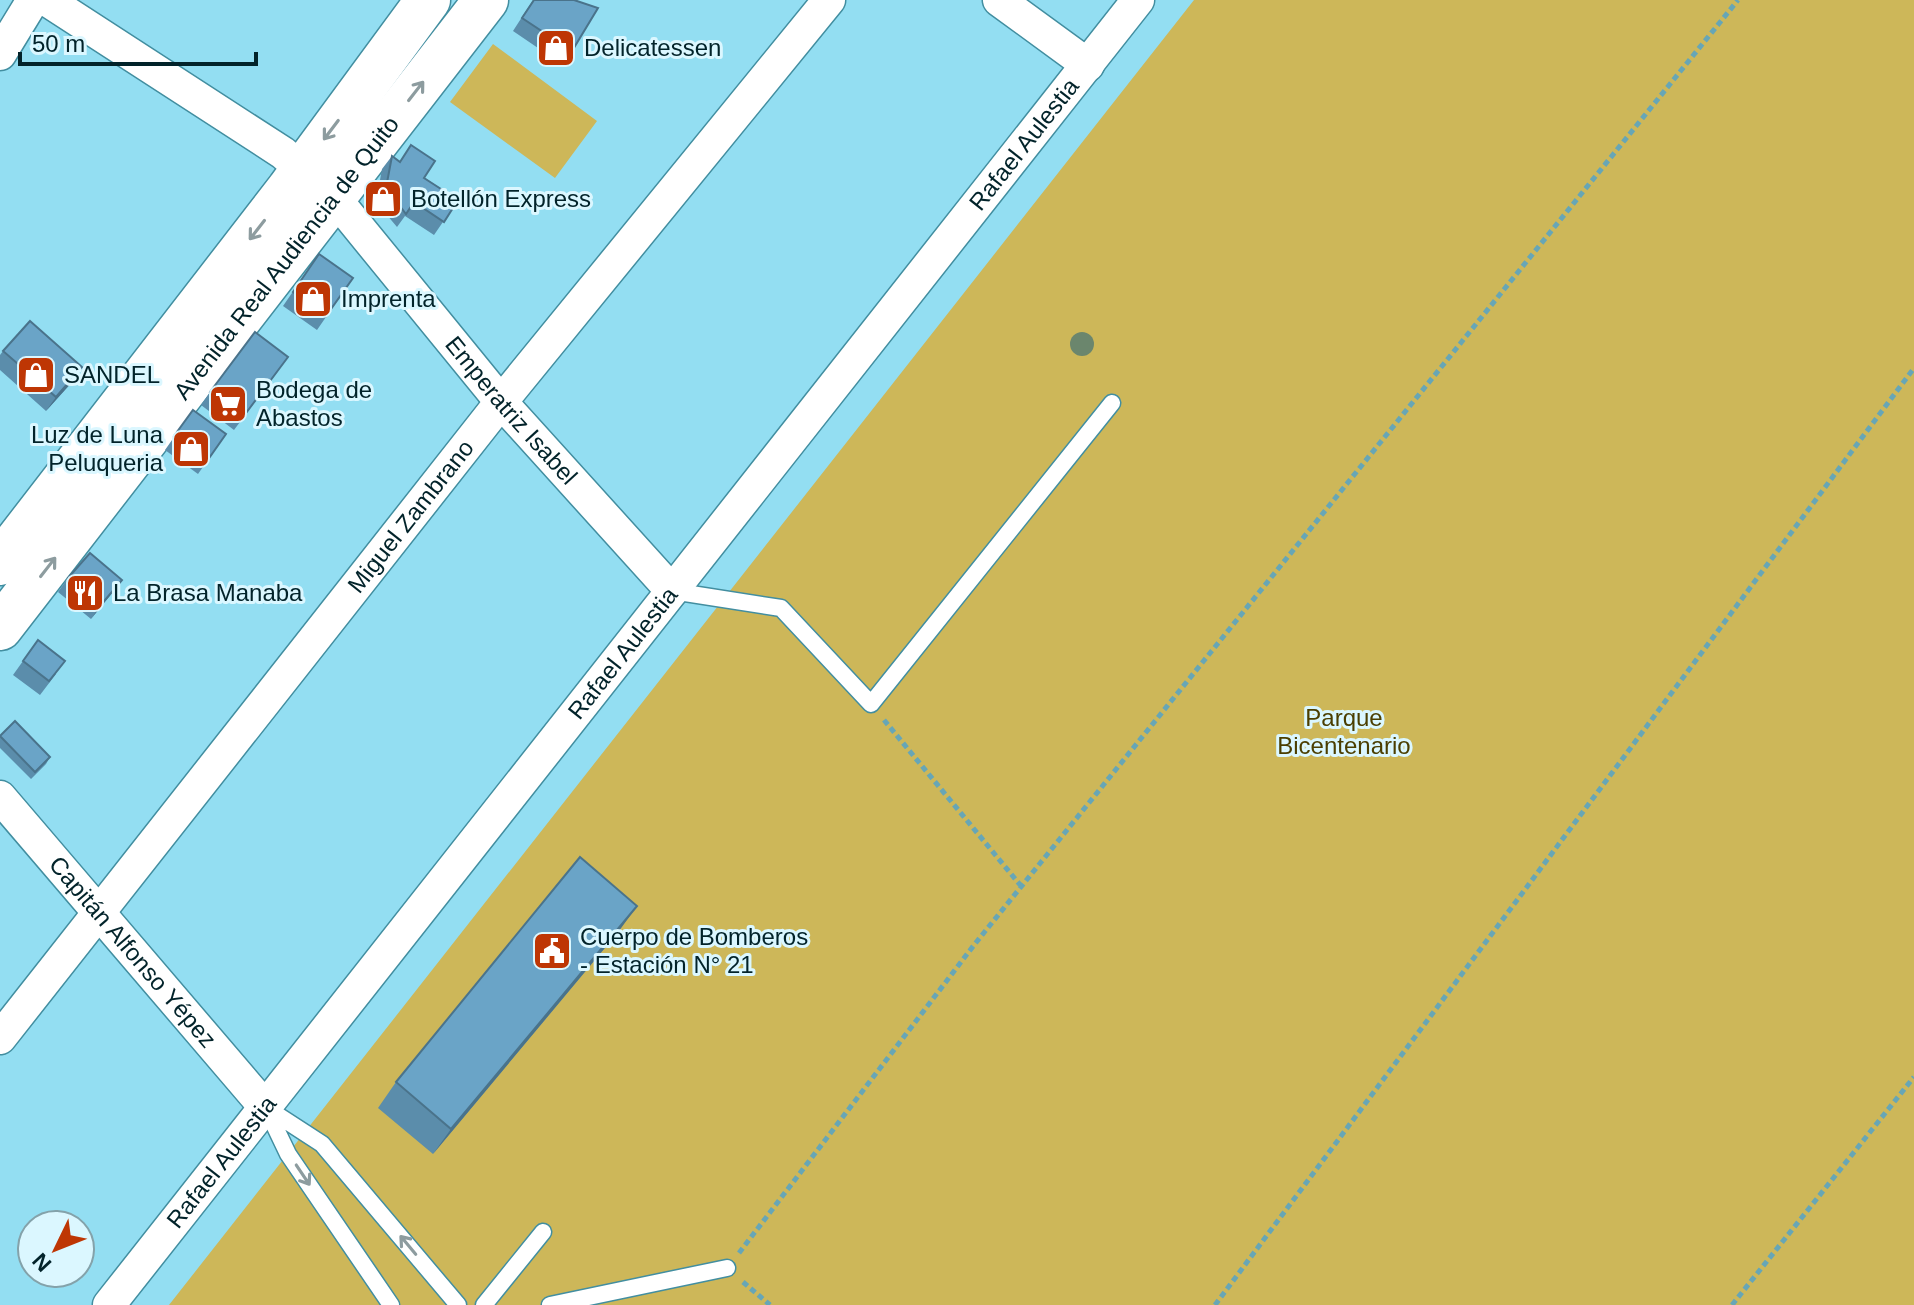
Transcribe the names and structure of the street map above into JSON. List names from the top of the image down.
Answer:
{
  "streets": {
    "street": [
      "Rafael Aulestia",
      "Avenida Real Audiencia de Quito",
      "Emperatriz Isabel",
      "Miguel Zambrano",
      "Capitán Alfonso Yépez"
    ]
  },
  "crossings": [
    ["Rafael Aulestia", "Emperatriz Isabel"],
    ["Rafael Aulestia", "Capitán Alfonso Yépez"],
    ["Avenida Real Audiencia de Quito", "Emperatriz Isabel"],
    ["Emperatriz Isabel", "Miguel Zambrano"],
    ["Miguel Zambrano", "Capitán Alfonso Yépez"]
  ],
  "parks": ["Parque Bicentenario"],
  "places": {
    "shop": [
      "Delicatessen",
      "Botellón Express",
      "Imprenta",
      "SANDEL",
      "Luz de Luna Peluqueria"
    ],
    "supermarket": ["Bodega de Abastos"],
    "restaurant": ["La Brasa Manaba"],
    "public building": ["Cuerpo de Bomberos - Estación N° 21"]
  },
  "scale_bar": "50 m",
  "north": "bottom left"
}
